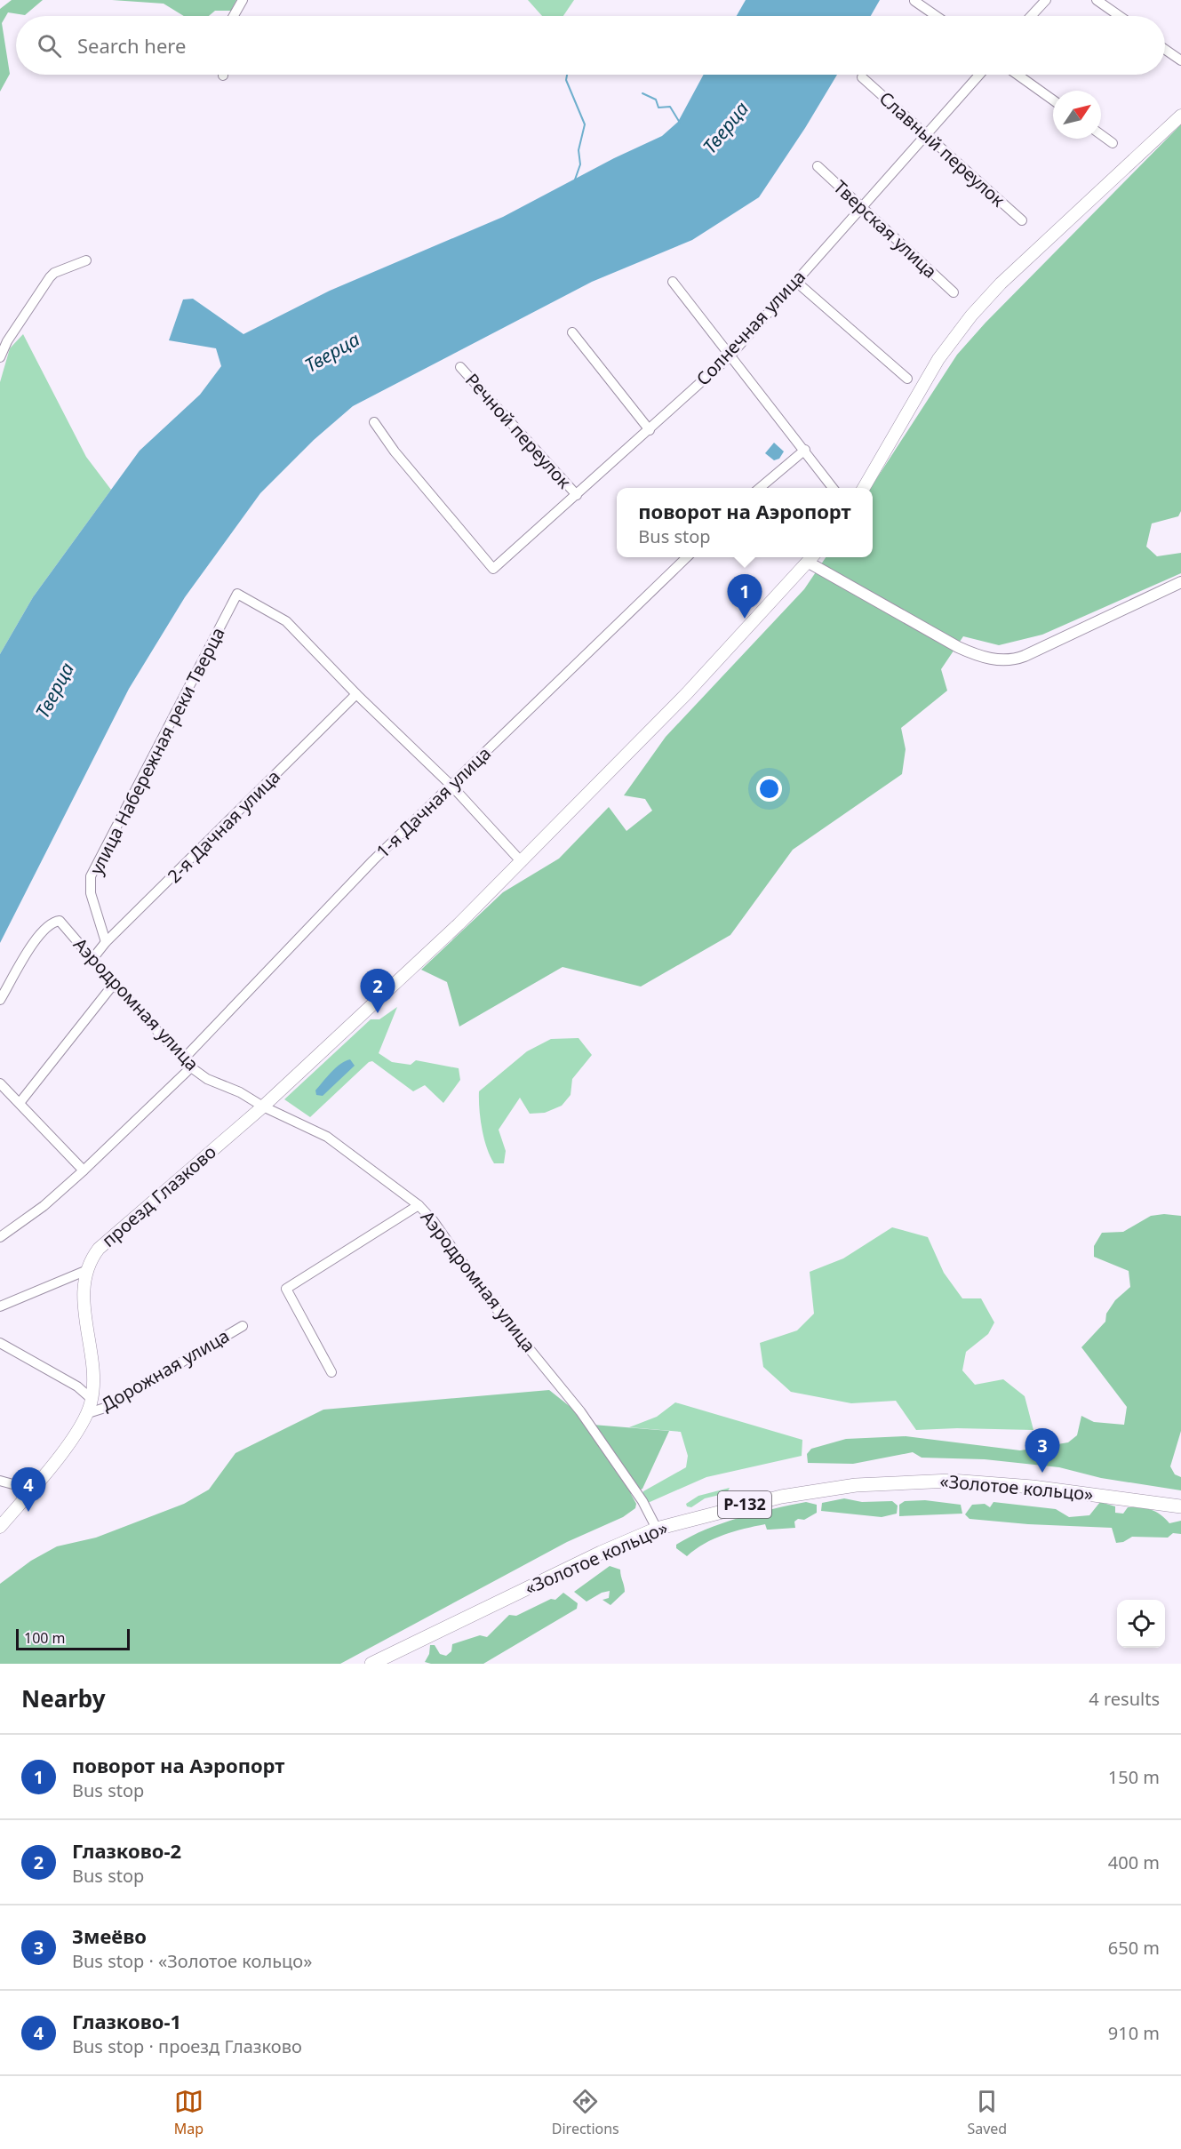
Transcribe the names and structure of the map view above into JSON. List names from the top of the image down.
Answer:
{
  "streets": {
    "main road": ["проезд Глазково", "«Золотое кольцо»", "Р-132"],
    "street": [
      "Славный переулок",
      "Тверская улица",
      "Солнечная улица",
      "Речной переулок",
      "улица Набережная реки Тверца",
      "1-я Дачная улица",
      "2-я Дачная улица",
      "Аэродромная улица",
      "Дорожная улица"
    ]
  },
  "crossings": [
    ["Славный переулок", "Солнечная улица"],
    ["Тверская улица", "Солнечная улица"],
    ["Солнечная улица", "Речной переулок"],
    ["улица Набережная реки Тверца", "2-я Дачная улица"],
    ["1-я Дачная улица", "Аэродромная улица"],
    ["2-я Дачная улица", "Аэродромная улица"],
    ["Аэродромная улица", "проезд Глазково"],
    ["Аэродромная улица", "«Золотое кольцо»"],
    ["проезд Глазково", "Дорожная улица"]
  ],
  "water": ["Тверца"],
  "scale_bar": "100 m",
  "north": "top right",
  "page": {
    "search": "Search here",
    "popup": ["поворот на Аэропорт", "Bus stop"],
    "pins": [
      "1",
      "2",
      "3",
      "4"
    ],
    "scale": "100 m",
    "heading": ["Nearby", "4 results"],
    "list": [
      {
        "mark": "1",
        "name": "поворот на Аэропорт",
        "note": "Bus stop",
        "value": "150 m"
      },
      {
        "mark": "2",
        "name": "Глазково-2",
        "note": "Bus stop",
        "value": "400 m"
      },
      {
        "mark": "3",
        "name": "Змеёво",
        "note": "Bus stop · «Золотое кольцо»",
        "value": "650 m"
      },
      {
        "mark": "4",
        "name": "Глазково-1",
        "note": "Bus stop · проезд Глазково",
        "value": "910 m"
      }
    ],
    "nav": ["Map", "Directions", "Saved"]
  }
}
